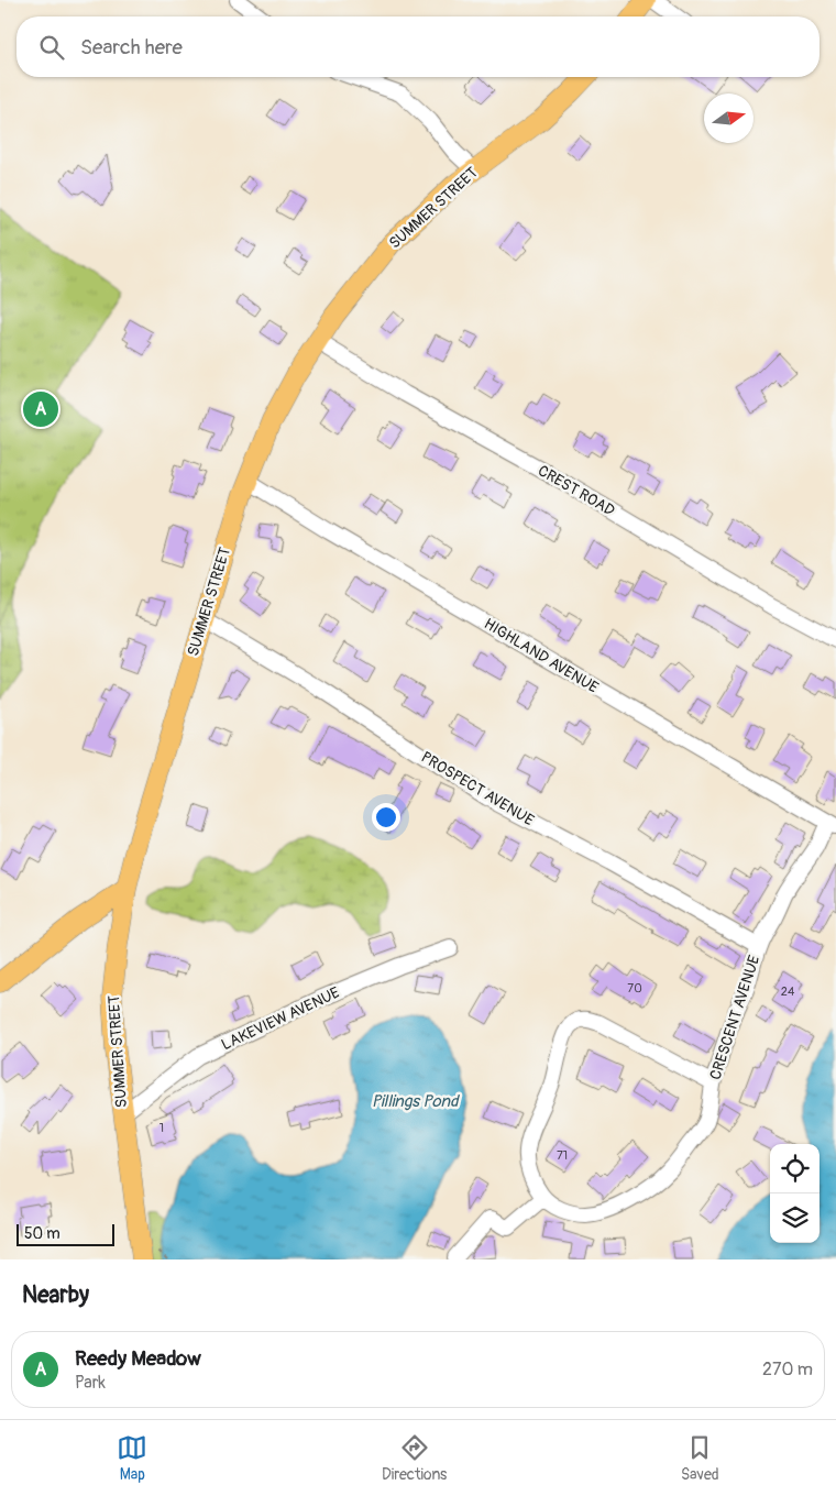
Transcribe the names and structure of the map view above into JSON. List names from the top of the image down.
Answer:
{
  "streets": {
    "main road": ["SUMMER STREET"],
    "street": [
      "CREST ROAD",
      "HIGHLAND AVENUE",
      "PROSPECT AVENUE",
      "CRESCENT AVENUE",
      "LAKEVIEW AVENUE"
    ]
  },
  "crossings": [
    ["SUMMER STREET", "CREST ROAD"],
    ["SUMMER STREET", "HIGHLAND AVENUE"],
    ["SUMMER STREET", "PROSPECT AVENUE"],
    ["SUMMER STREET", "LAKEVIEW AVENUE"],
    ["HIGHLAND AVENUE", "CRESCENT AVENUE"],
    ["PROSPECT AVENUE", "CRESCENT AVENUE"]
  ],
  "water": ["Pillings Pond"],
  "house_numbers": [
    "70",
    "24",
    "1",
    "71"
  ],
  "scale_bar": "50 m",
  "north": "right",
  "page": {
    "search": "Search here",
    "pins": "A",
    "scale": "50 m",
    "heading": "Nearby",
    "list": [
      {
        "mark": "A",
        "name": "Reedy Meadow",
        "note": "Park",
        "value": "270 m"
      }
    ],
    "nav": ["Map", "Directions", "Saved"]
  }
}
